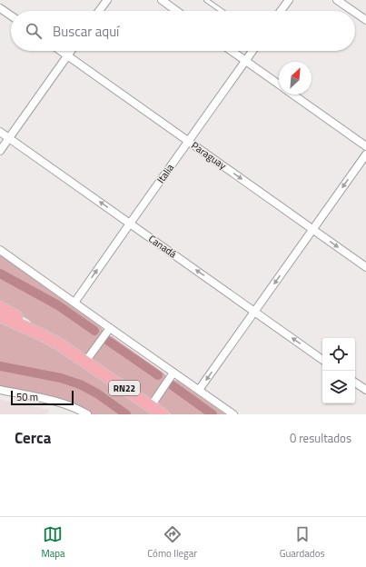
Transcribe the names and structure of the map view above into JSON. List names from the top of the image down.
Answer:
{
  "streets": {
    "highway": ["RN22"],
    "street": ["Paraguay", "Italia", "Canadá"]
  },
  "crossings": [
    ["Paraguay", "Italia"],
    ["Italia", "Canadá"]
  ],
  "one_way": ["Paraguay", "Canadá"],
  "scale_bar": "50 m",
  "north": "top right",
  "page": {
    "search": "Buscar aquí",
    "scale": "50 m",
    "heading": ["Cerca", "0 resultados"],
    "nav": ["Mapa", "Cómo llegar", "Guardados"]
  }
}
